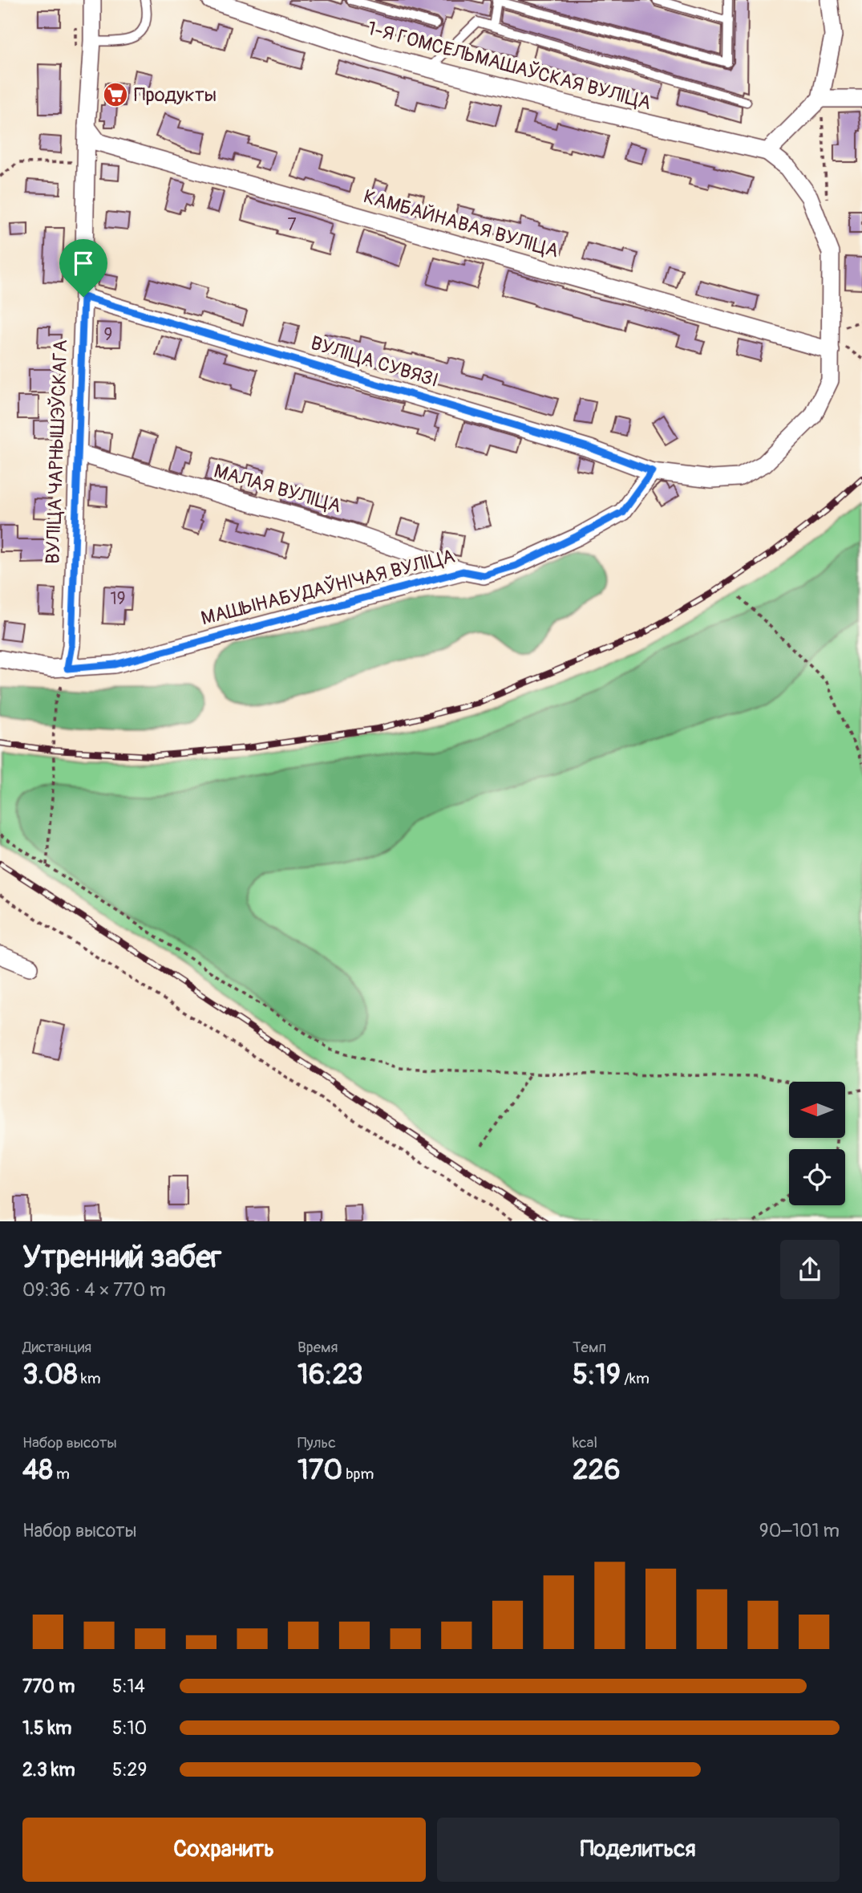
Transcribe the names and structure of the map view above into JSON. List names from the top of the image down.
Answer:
{
  "streets": {
    "street": [
      "1-Я ГОМСЕЛЬМАШАЎСКАЯ ВУЛІЦА",
      "КАМБАЙНАВАЯ ВУЛІЦА",
      "ВУЛІЦА СУВЯЗІ",
      "ВУЛІЦА ЧАРНЫШЭЎСКАГА",
      "МАЛАЯ ВУЛІЦА",
      "МАШЫНАБУДАЎНІЧАЯ ВУЛІЦА"
    ]
  },
  "crossings": [
    ["КАМБАЙНАВАЯ ВУЛІЦА", "ВУЛІЦА ЧАРНЫШЭЎСКАГА"],
    ["ВУЛІЦА СУВЯЗІ", "ВУЛІЦА ЧАРНЫШЭЎСКАГА"],
    ["ВУЛІЦА СУВЯЗІ", "МАШЫНАБУДАЎНІЧАЯ ВУЛІЦА"],
    ["ВУЛІЦА ЧАРНЫШЭЎСКАГА", "МАЛАЯ ВУЛІЦА"],
    ["ВУЛІЦА ЧАРНЫШЭЎСКАГА", "МАШЫНАБУДАЎНІЧАЯ ВУЛІЦА"],
    ["МАЛАЯ ВУЛІЦА", "МАШЫНАБУДАЎНІЧАЯ ВУЛІЦА"]
  ],
  "places": {
    "supermarket": ["Продукты"]
  },
  "house_numbers": ["7", "9", "19"],
  "north": "left",
  "page": {
    "heading": ["Утренний забег", "09:36 · 4 × 770 m"],
    "stats": [
      ["Дистанция", "3.08 km"],
      ["Время", "16:23"],
      ["Темп", "5:19 /km"],
      ["Набор высоты", "48 m"],
      ["Пульс", "170 bpm"],
      ["kcal", "226"]
    ],
    "chart": ["Набор высоты", "90–101 m"],
    "list": [
      {
        "name": "770 m",
        "note": "5:14"
      },
      {
        "name": "1.5 km",
        "note": "5:10"
      },
      {
        "name": "2.3 km",
        "note": "5:29"
      }
    ],
    "buttons": ["Сохранить", "Поделиться"]
  }
}
